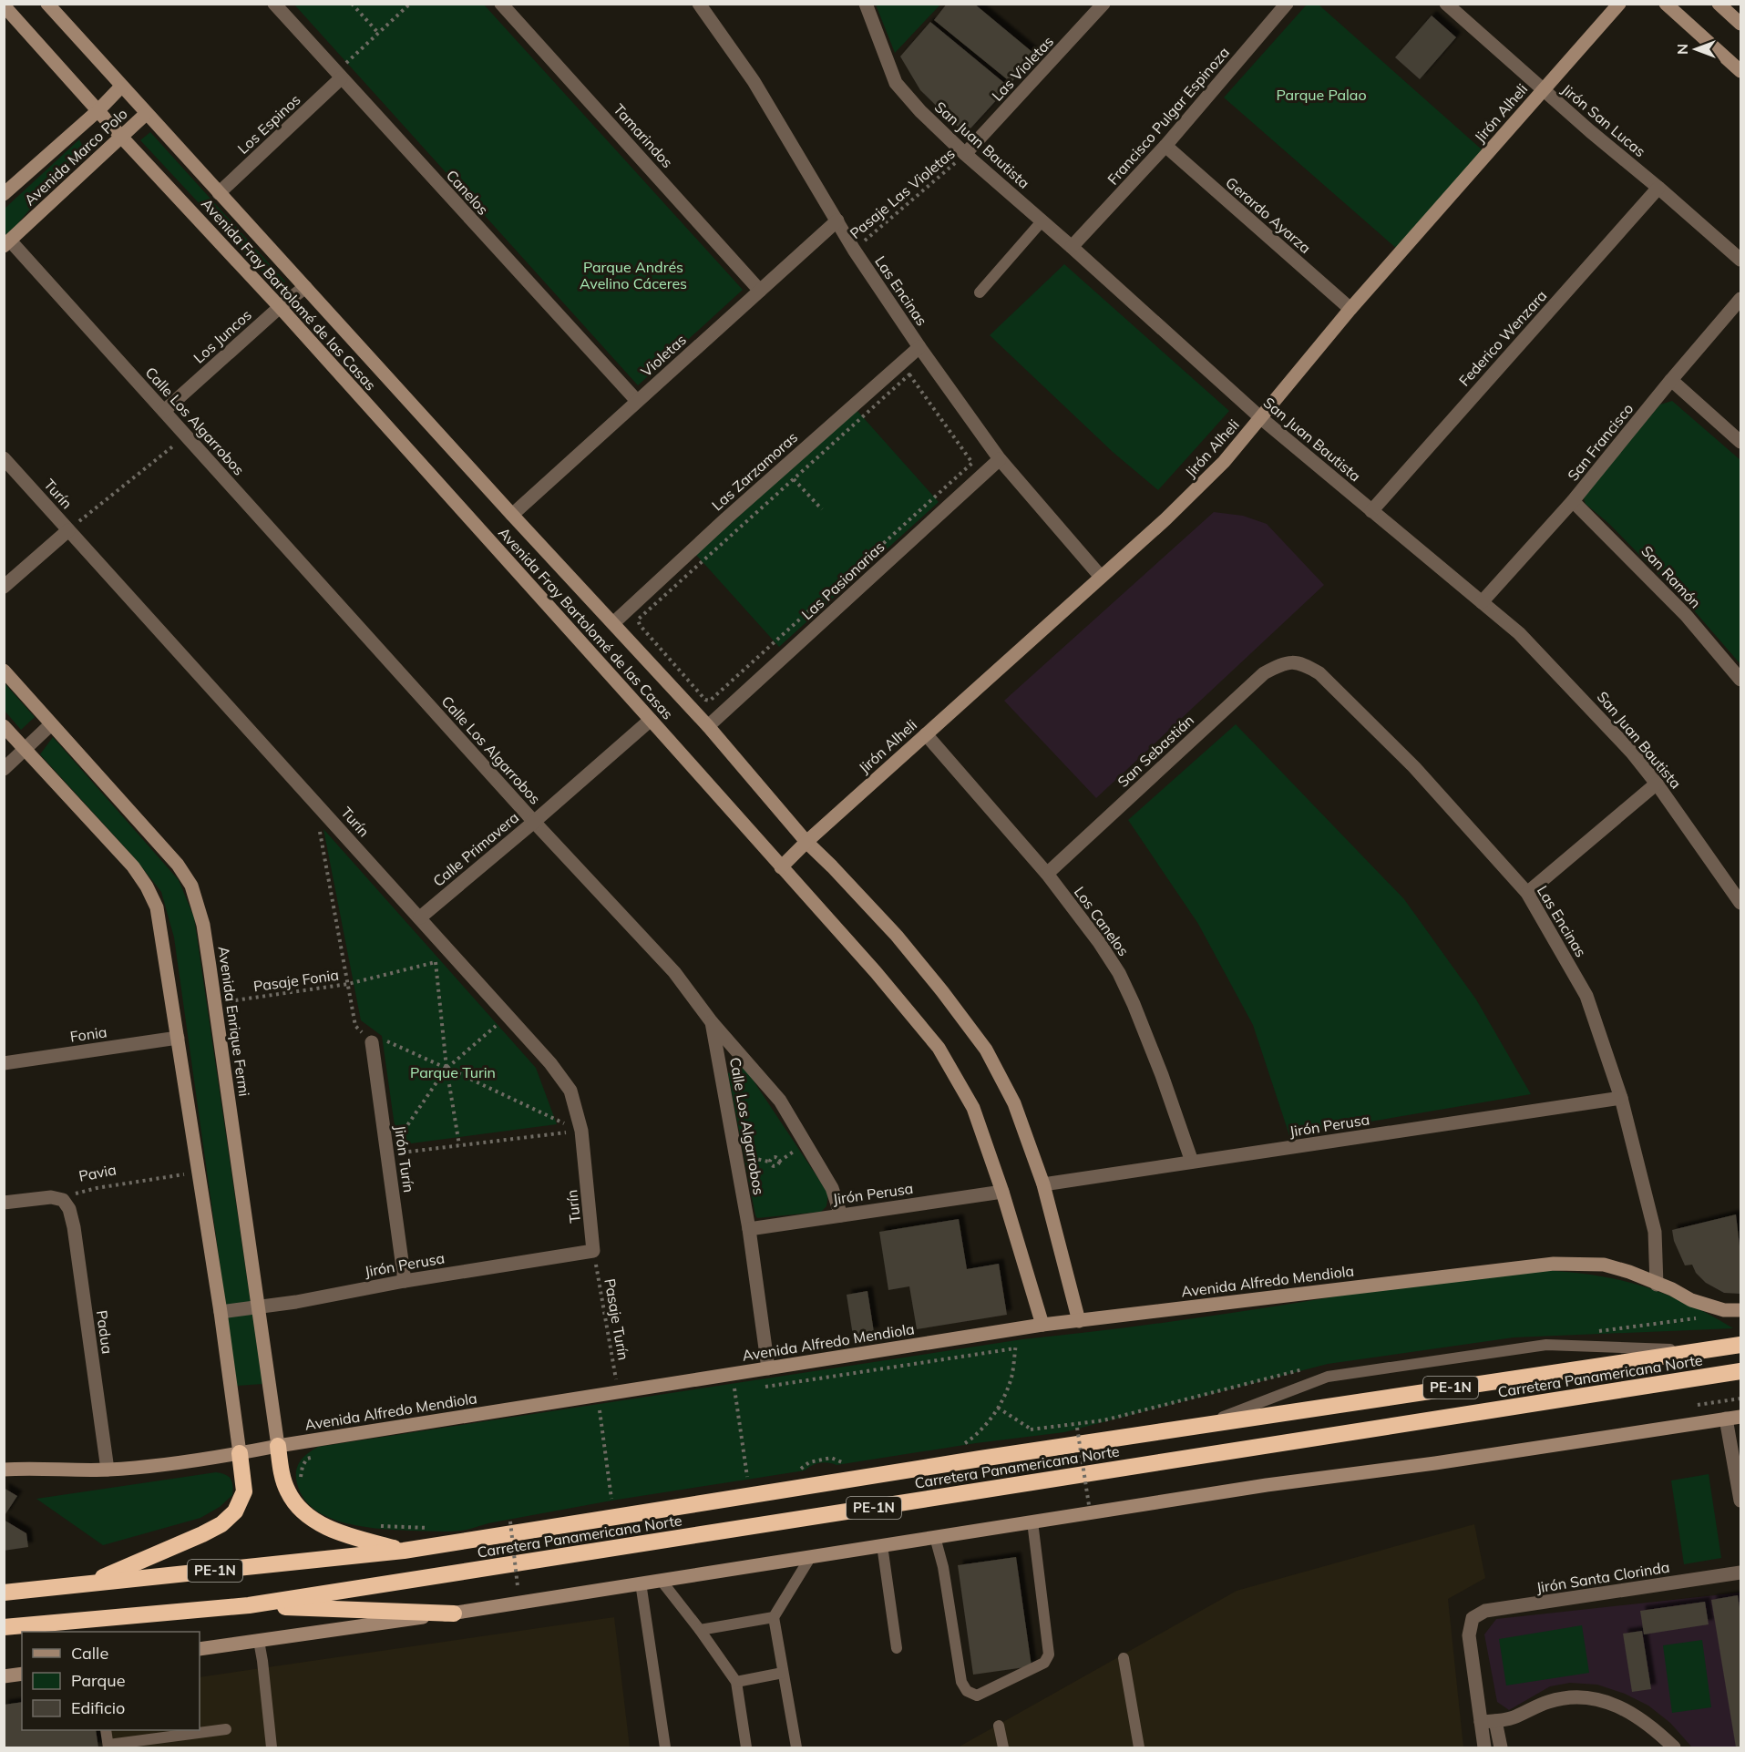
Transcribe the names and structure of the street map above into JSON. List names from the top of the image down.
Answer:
{
  "streets": {
    "highway": ["Carretera Panamericana Norte", "PE-1N"],
    "street": [
      "Las Violetas",
      "Jirón Alheli",
      "Francisco Pulgar Espinoza",
      "Jirón San Lucas",
      "Los Espinos",
      "Tamarindos",
      "San Juan Bautista",
      "Avenida Marco Polo",
      "Canelos",
      "Gerardo Ayarza",
      "Las Encinas",
      "Avenida Fray Bartolomé de las Casas",
      "Los Juncos",
      "Federico Wenzara",
      "Violetas",
      "Calle Los Algarrobos",
      "San Francisco",
      "Las Zarzamoras",
      "Turín",
      "San Ramón",
      "Las Pasionarias",
      "San Sebastián",
      "Calle Primavera",
      "Los Canelos",
      "Avenida Enrique Fermi",
      "Fonia",
      "Jirón Perusa",
      "Jirón Turín",
      "Avenida Alfredo Mendiola",
      "Padua",
      "Jirón Santa Clorinda"
    ],
    "path": [
      "Pasaje Las Violetas",
      "Pasaje Fonia",
      "Pavia",
      "Pasaje Turín"
    ]
  },
  "crossings": [
    ["Las Violetas", "San Juan Bautista"],
    ["Las Violetas", "Pasaje Las Violetas"],
    ["Jirón Alheli", "Jirón San Lucas"],
    ["Jirón Alheli", "San Juan Bautista"],
    ["Jirón Alheli", "Gerardo Ayarza"],
    ["Jirón Alheli", "Las Encinas"],
    ["Jirón Alheli", "Avenida Fray Bartolomé de las Casas"],
    ["Jirón Alheli", "Los Canelos"],
    ["Francisco Pulgar Espinoza", "San Juan Bautista"],
    ["Francisco Pulgar Espinoza", "Gerardo Ayarza"],
    ["Jirón San Lucas", "Federico Wenzara"],
    ["Los Espinos", "Canelos"],
    ["Los Espinos", "Avenida Fray Bartolomé de las Casas"],
    ["Tamarindos", "Violetas"],
    ["San Juan Bautista", "Pasaje Las Violetas"],
    ["San Juan Bautista", "Federico Wenzara"],
    ["San Juan Bautista", "San Francisco"],
    ["Avenida Marco Polo", "Avenida Fray Bartolomé de las Casas"],
    ["Avenida Marco Polo", "Calle Los Algarrobos"],
    ["Canelos", "Violetas"],
    ["Pasaje Las Violetas", "Las Encinas"],
    ["Las Encinas", "Violetas"],
    ["Las Encinas", "Las Zarzamoras"],
    ["Las Encinas", "Las Pasionarias"],
    ["Las Encinas", "San Sebastián"],
    ["Las Encinas", "Jirón Perusa"],
    ["Las Encinas", "Avenida Alfredo Mendiola"],
    ["Avenida Fray Bartolomé de las Casas", "Los Juncos"],
    ["Avenida Fray Bartolomé de las Casas", "Violetas"],
    ["Avenida Fray Bartolomé de las Casas", "Las Zarzamoras"],
    ["Avenida Fray Bartolomé de las Casas", "Las Pasionarias"],
    ["Avenida Fray Bartolomé de las Casas", "Calle Primavera"],
    ["Avenida Fray Bartolomé de las Casas", "Jirón Perusa"],
    ["Avenida Fray Bartolomé de las Casas", "Avenida Alfredo Mendiola"],
    ["Los Juncos", "Calle Los Algarrobos"],
    ["Calle Los Algarrobos", "Calle Primavera"],
    ["Calle Los Algarrobos", "Jirón Perusa"],
    ["Calle Los Algarrobos", "Avenida Alfredo Mendiola"],
    ["San Francisco", "San Ramón"],
    ["Turín", "Calle Primavera"],
    ["Turín", "Jirón Perusa"],
    ["Turín", "Pasaje Turín"],
    ["San Sebastián", "Los Canelos"],
    ["Los Canelos", "Jirón Perusa"],
    ["Pasaje Fonia", "Avenida Enrique Fermi"],
    ["Avenida Enrique Fermi", "Jirón Perusa"],
    ["Avenida Enrique Fermi", "Avenida Alfredo Mendiola"],
    ["Jirón Perusa", "Jirón Turín"],
    ["Jirón Perusa", "Pasaje Turín"],
    ["Pavia", "Padua"],
    ["Avenida Alfredo Mendiola", "Pasaje Turín"],
    ["Avenida Alfredo Mendiola", "Padua"]
  ],
  "parks": ["Parque Palao", "Parque Andrés Avelino Cáceres", "Parque Turin"],
  "legend": ["Calle", "Parque", "Edificio"],
  "north": "left"
}
